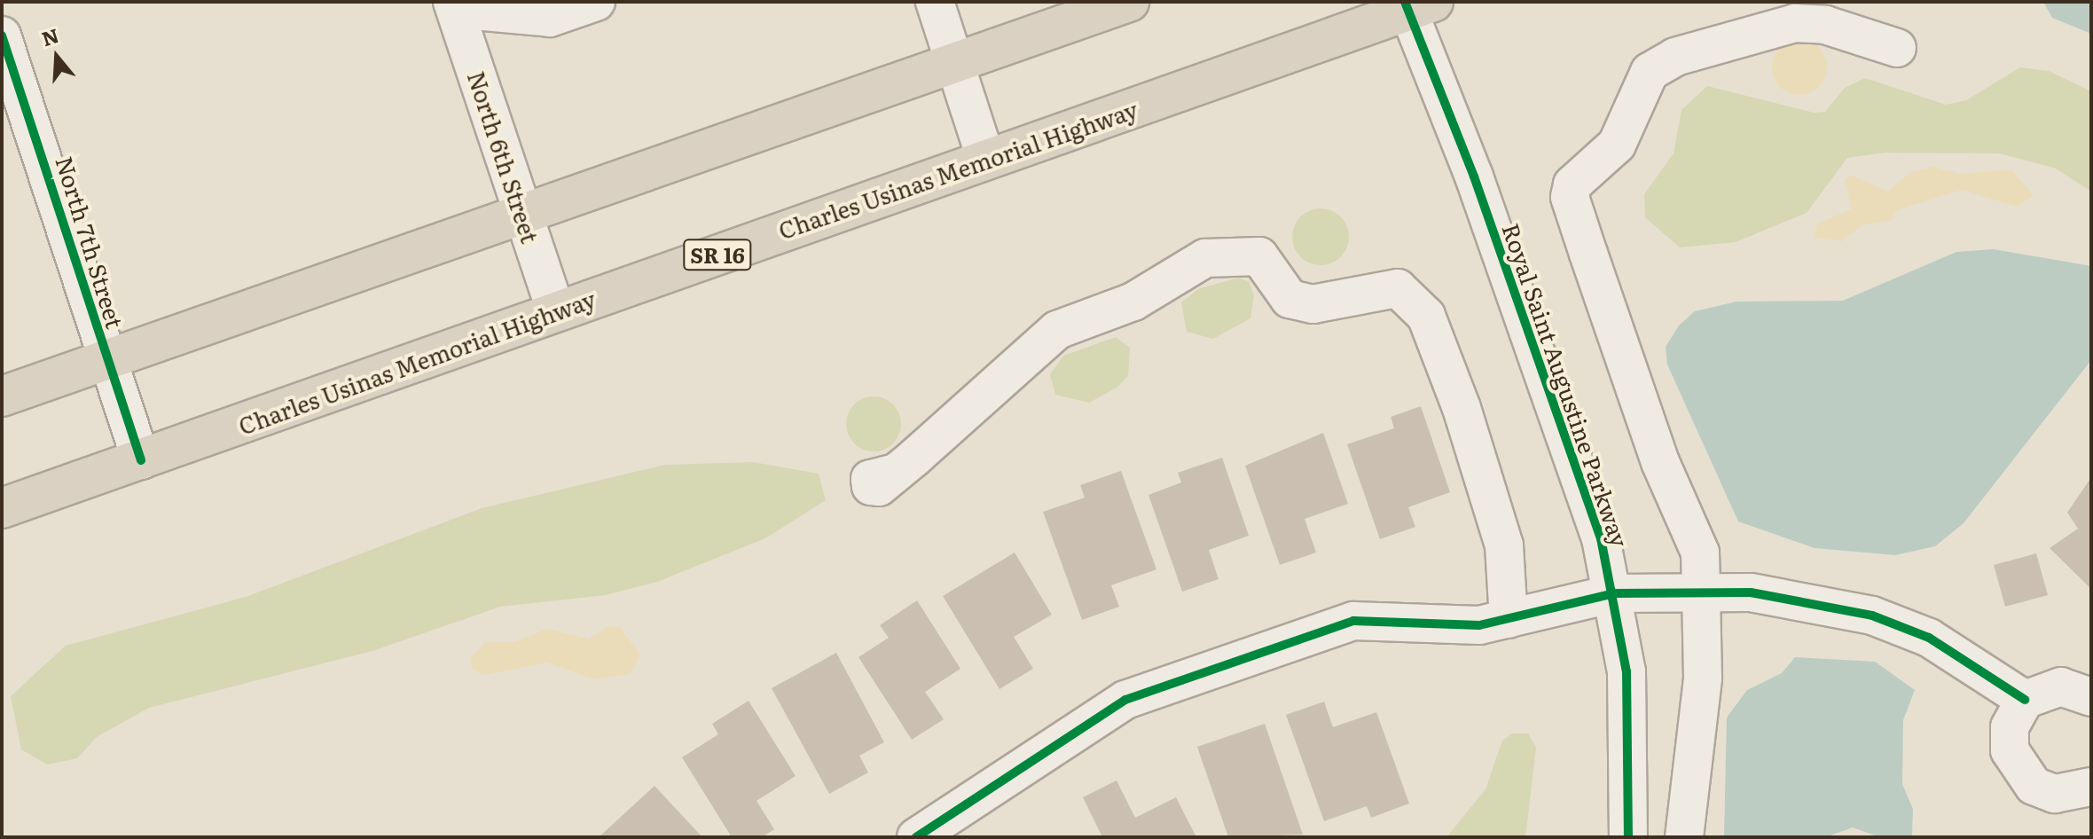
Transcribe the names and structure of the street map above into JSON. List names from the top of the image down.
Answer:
{
  "streets": {
    "highway": ["Charles Usinas Memorial Highway", "SR 16"],
    "street": ["North 6th Street", "North 7th Street", "Royal Saint Augustine Parkway"]
  },
  "crossings": [
    ["North 6th Street", "Charles Usinas Memorial Highway"],
    ["Charles Usinas Memorial Highway", "North 7th Street"],
    ["Charles Usinas Memorial Highway", "Royal Saint Augustine Parkway"]
  ],
  "north": "top"
}
